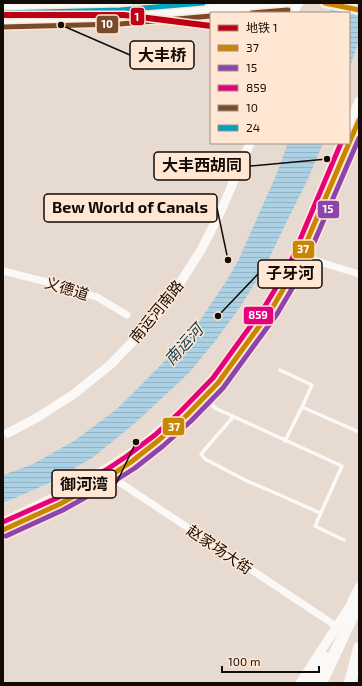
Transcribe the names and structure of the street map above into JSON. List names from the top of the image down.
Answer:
{
  "streets": {
    "street": ["义德道", "南运河南路", "赵家场大街"]
  },
  "water": ["南运河"],
  "places": [
    "大丰桥",
    "大丰西胡同",
    "Bew World of Canals",
    "子牙河",
    "御河湾"
  ],
  "lines": [
    "transit line 37",
    "transit line 24",
    "transit line 10",
    "metro line 1",
    "transit line 15",
    "transit line 859"
  ],
  "legend": [
    "地铁 1",
    "37",
    "15",
    "859",
    "10",
    "24"
  ],
  "scale_bar": "100 m"
}
